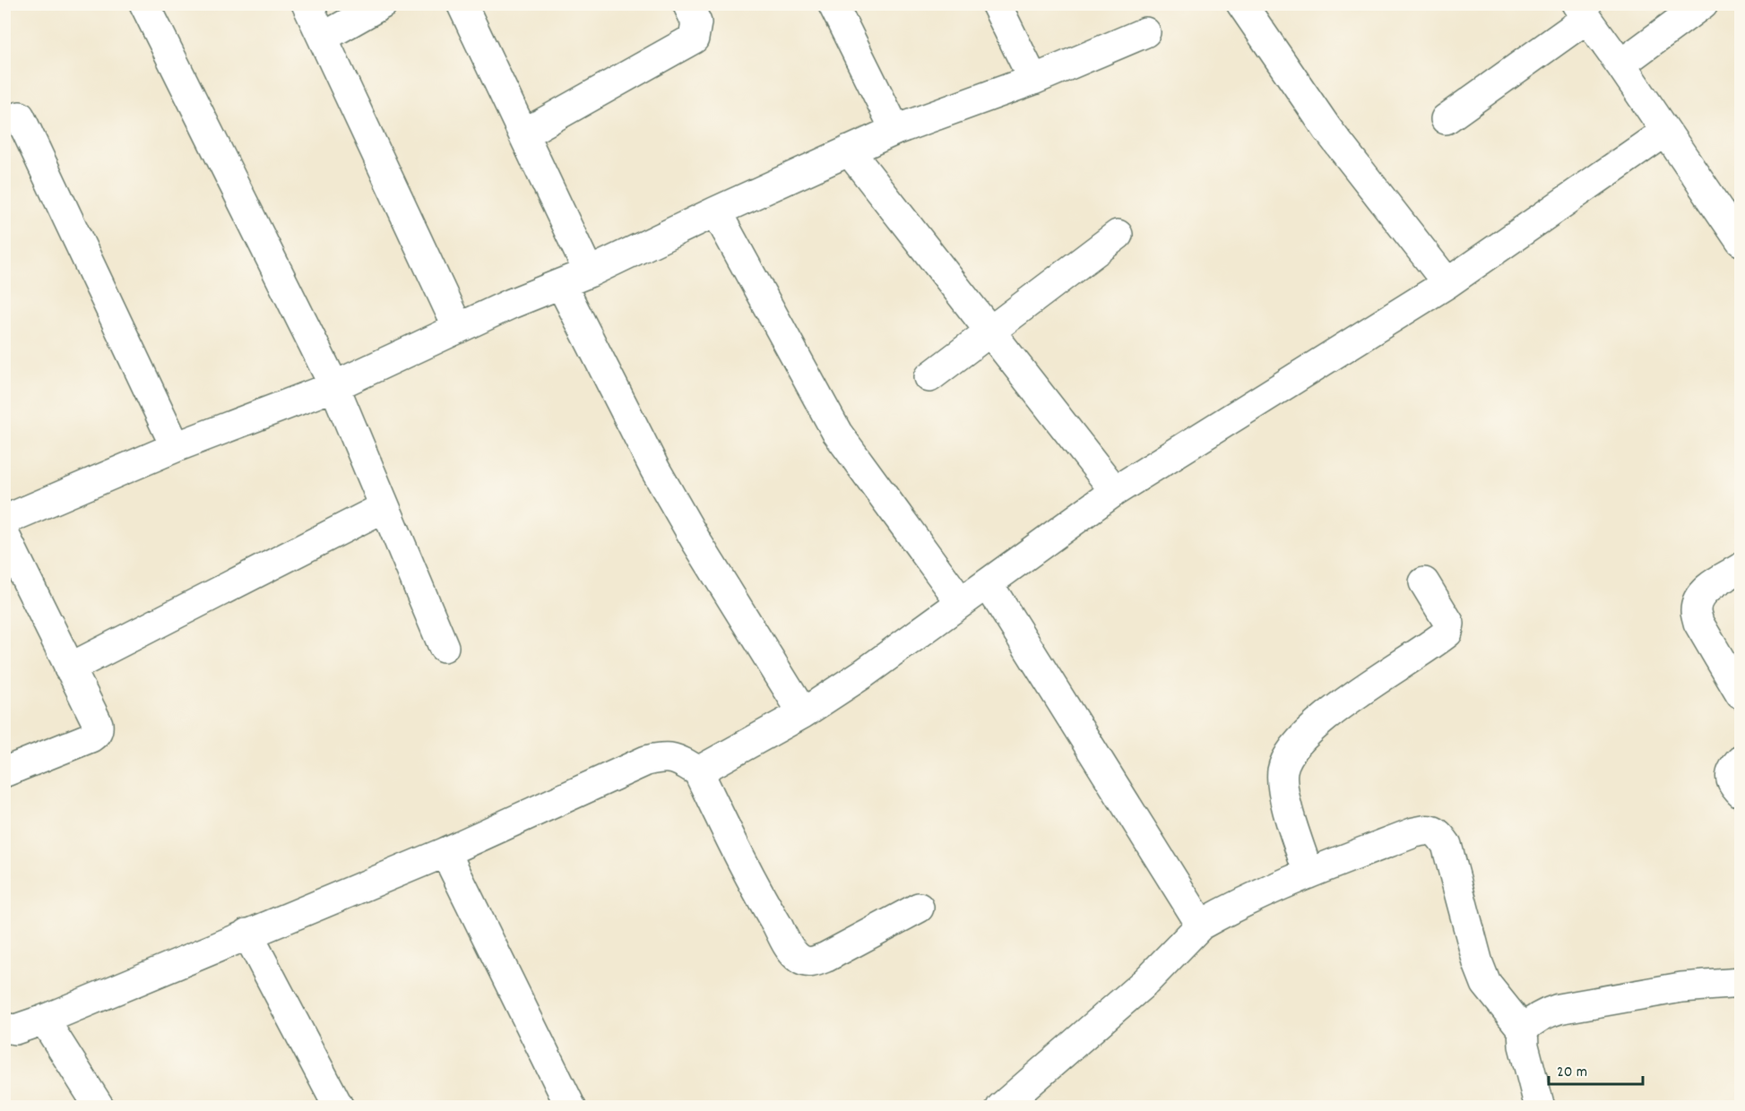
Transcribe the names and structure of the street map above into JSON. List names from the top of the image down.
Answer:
{
  "scale_bar": "20 m"
}
